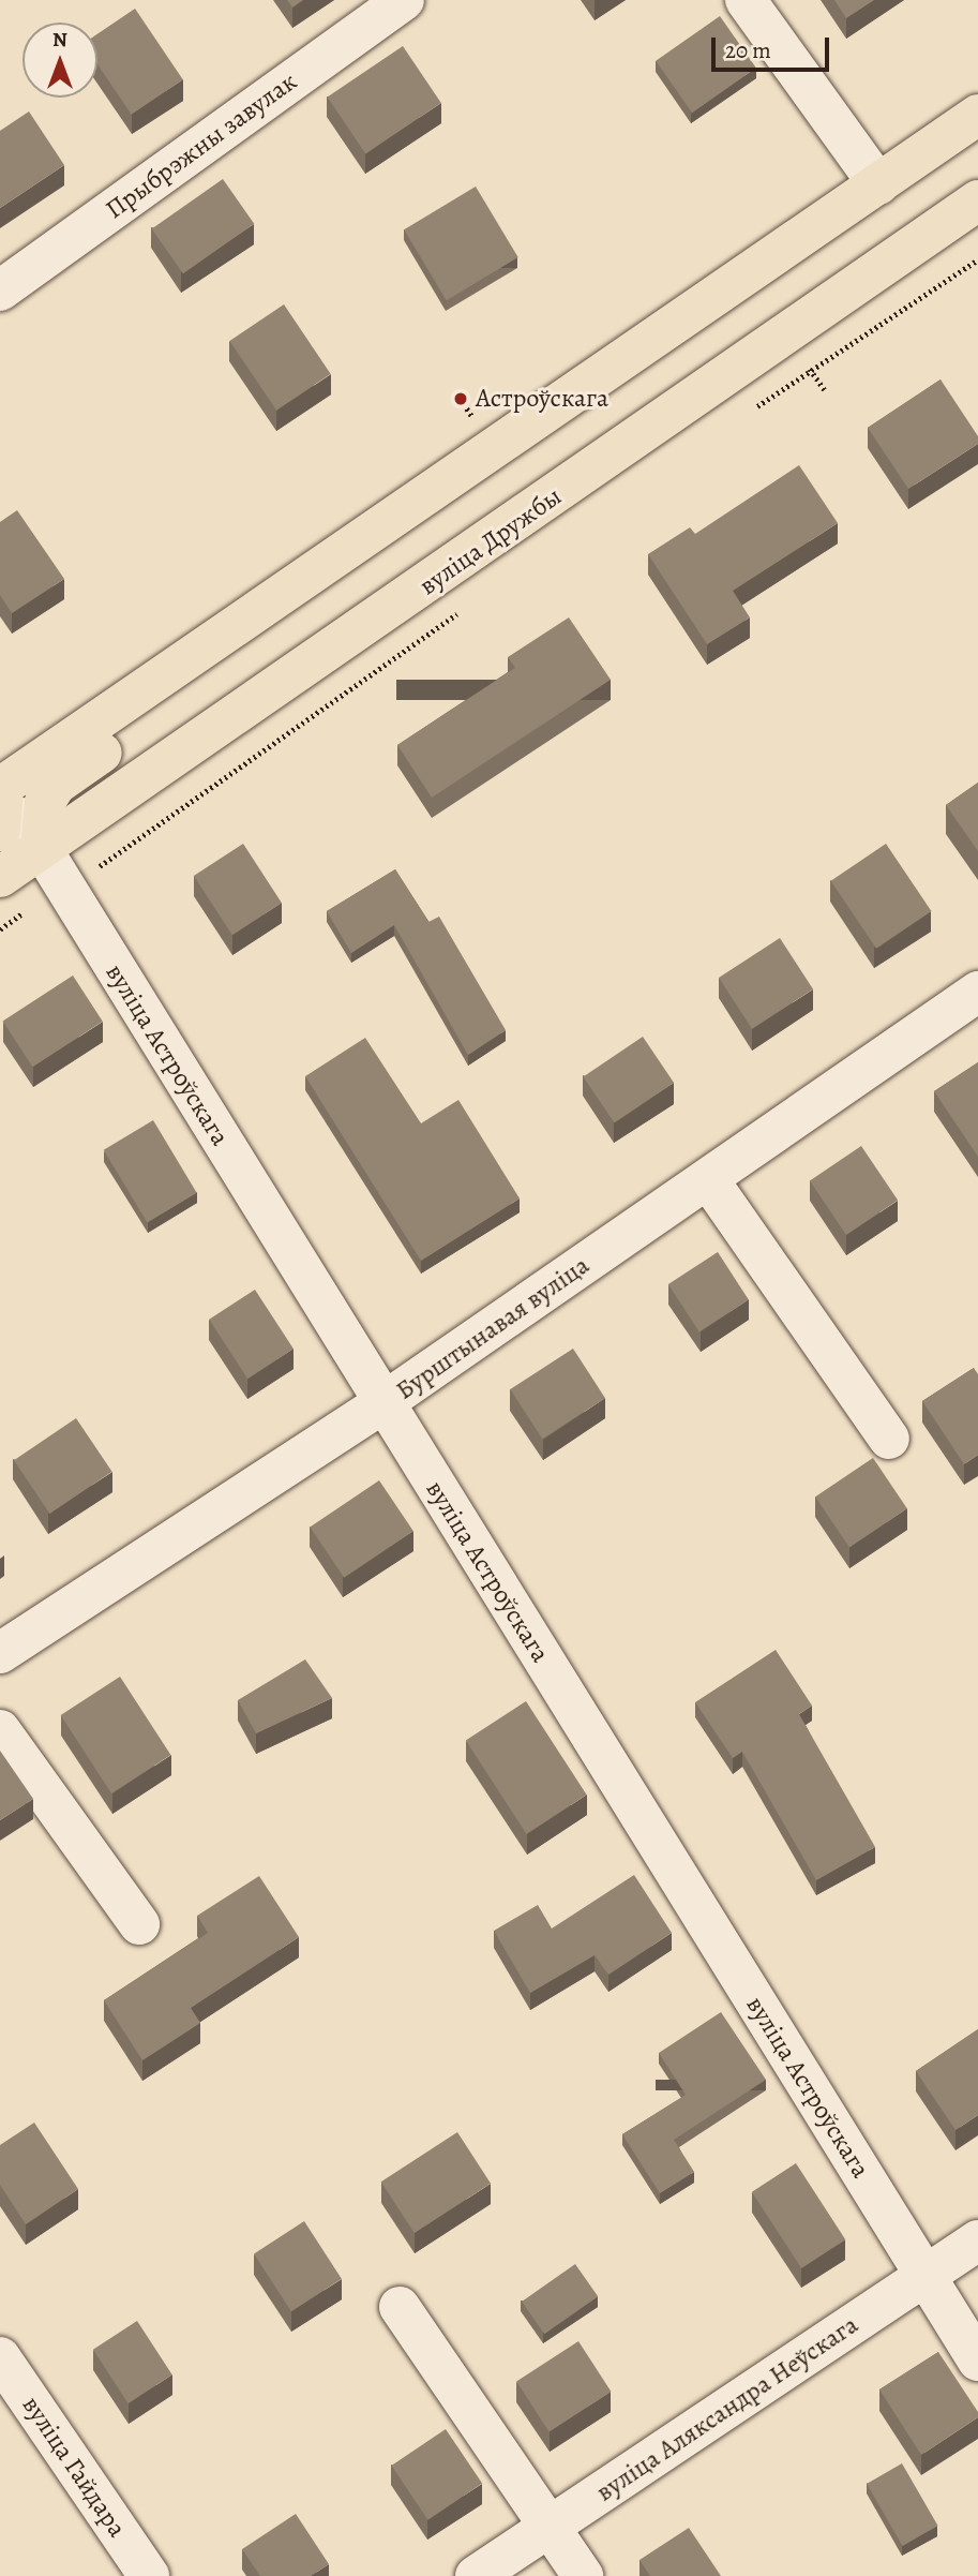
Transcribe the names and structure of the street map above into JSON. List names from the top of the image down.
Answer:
{
  "streets": {
    "main road": ["вуліца Дружбы"],
    "street": [
      "Прыбрэжны завулак",
      "вуліца Астроўскага",
      "Бурштынавая вуліца",
      "вуліца Аляксандра Неўскага",
      "вуліца Гайдара"
    ]
  },
  "crossings": [
    ["вуліца Дружбы", "вуліца Астроўскага"],
    ["вуліца Астроўскага", "Бурштынавая вуліца"],
    ["вуліца Астроўскага", "вуліца Аляксандра Неўскага"]
  ],
  "places": ["Астроўскага"],
  "scale_bar": "20 m",
  "north": "top"
}
